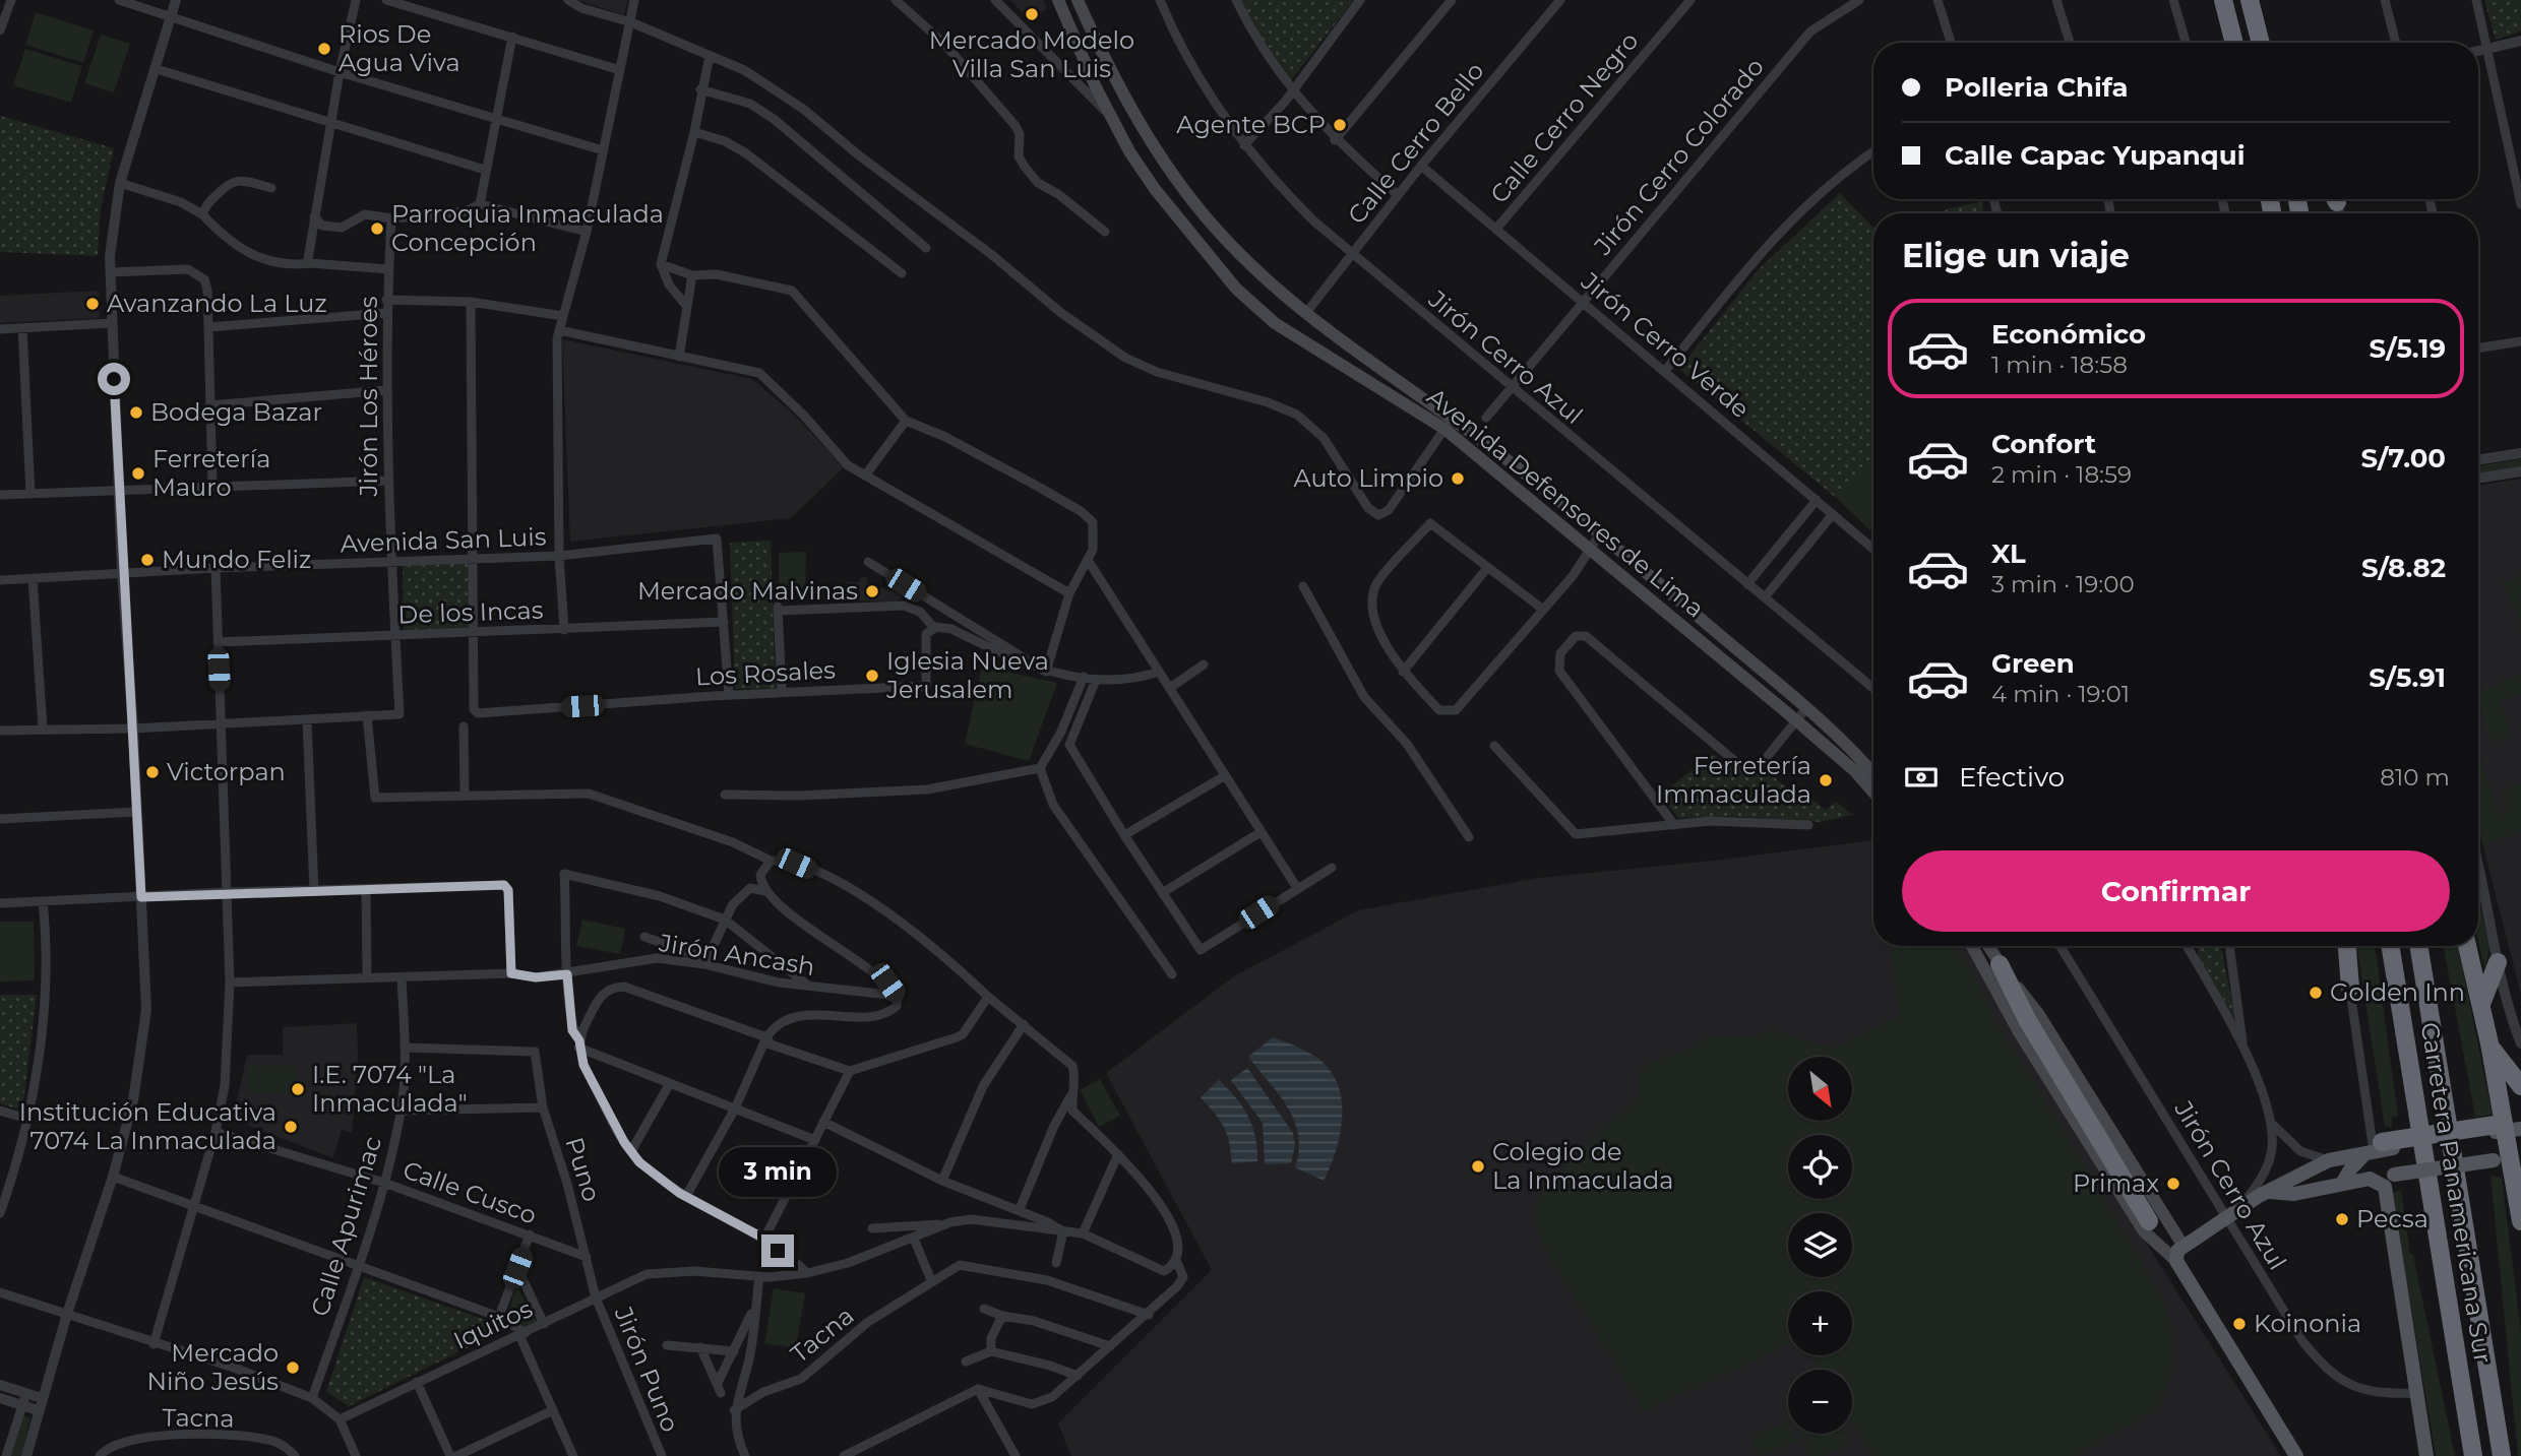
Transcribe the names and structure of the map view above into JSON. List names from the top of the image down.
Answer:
{
  "streets": {
    "highway": ["Carretera Panamericana Sur"],
    "main road": ["Avenida Defensores de Lima"],
    "street": [
      "Calle Cerro Negro",
      "Calle Cerro Bello",
      "Jirón Cerro Colorado",
      "Jirón Cerro Verde",
      "Jirón Cerro Azul",
      "Jirón Los Héroes",
      "Avenida San Luis",
      "De los Incas",
      "Los Rosales",
      "Jirón Ancash",
      "Puno",
      "Calle Cusco",
      "Calle Apurimac",
      "Iquitos",
      "Tacna",
      "Jirón Puno"
    ]
  },
  "crossings": [
    ["Calle Cerro Negro", "Jirón Cerro Verde"],
    ["Calle Cerro Bello", "Jirón Cerro Verde"],
    ["Calle Cerro Bello", "Jirón Cerro Azul"],
    ["Calle Cerro Bello", "Avenida Defensores de Lima"],
    ["Jirón Cerro Colorado", "Jirón Cerro Verde"],
    ["Jirón Cerro Colorado", "Jirón Cerro Azul"],
    ["Jirón Los Héroes", "Avenida San Luis"],
    ["Jirón Los Héroes", "De los Incas"],
    ["Avenida San Luis", "De los Incas"],
    ["De los Incas", "Los Rosales"],
    ["Jirón Ancash", "Calle Apurimac"],
    ["Puno", "Calle Cusco"],
    ["Puno", "Calle Apurimac"],
    ["Puno", "Iquitos"],
    ["Puno", "Jirón Puno"],
    ["Calle Cusco", "Calle Apurimac"],
    ["Iquitos", "Jirón Puno"]
  ],
  "places": [
    "Mercado Modelo Villa San Luis",
    "Rios De Agua Viva",
    "Agente BCP",
    "Parroquia Inmaculada Concepción",
    "Avanzando La Luz",
    "Bodega Bazar",
    "Ferretería Mauro",
    "Auto Limpio",
    "Mundo Feliz",
    "Mercado Malvinas",
    "Iglesia Nueva Jerusalem",
    "Victorpan",
    "Ferretería Immaculada",
    "Golden Inn",
    "I.E. 7074 \"La Inmaculada\"",
    "Institución Educativa 7074 La Inmaculada",
    "Colegio de La Inmaculada",
    "Primax",
    "Pecsa",
    "Koinonia",
    "Mercado Niño Jesús"
  ],
  "north": "bottom right",
  "page": {
    "banner": ["Polleria Chifa", "Calle Capac Yupanqui"],
    "heading": "Elige un viaje",
    "list": [
      {
        "name": "Económico",
        "note": "1 min · 18:58",
        "value": "S/5.19"
      },
      {
        "name": "Confort",
        "note": "2 min · 18:59",
        "value": "S/7.00"
      },
      {
        "name": "XL",
        "note": "3 min · 19:00",
        "value": "S/8.82"
      },
      {
        "name": "Green",
        "note": "4 min · 19:01",
        "value": "S/5.91"
      }
    ],
    "pay": ["Efectivo", "810 m"],
    "buttons": "Confirmar",
    "map_buttons": ["+", "−"],
    "bubble": "3 min"
  }
}
